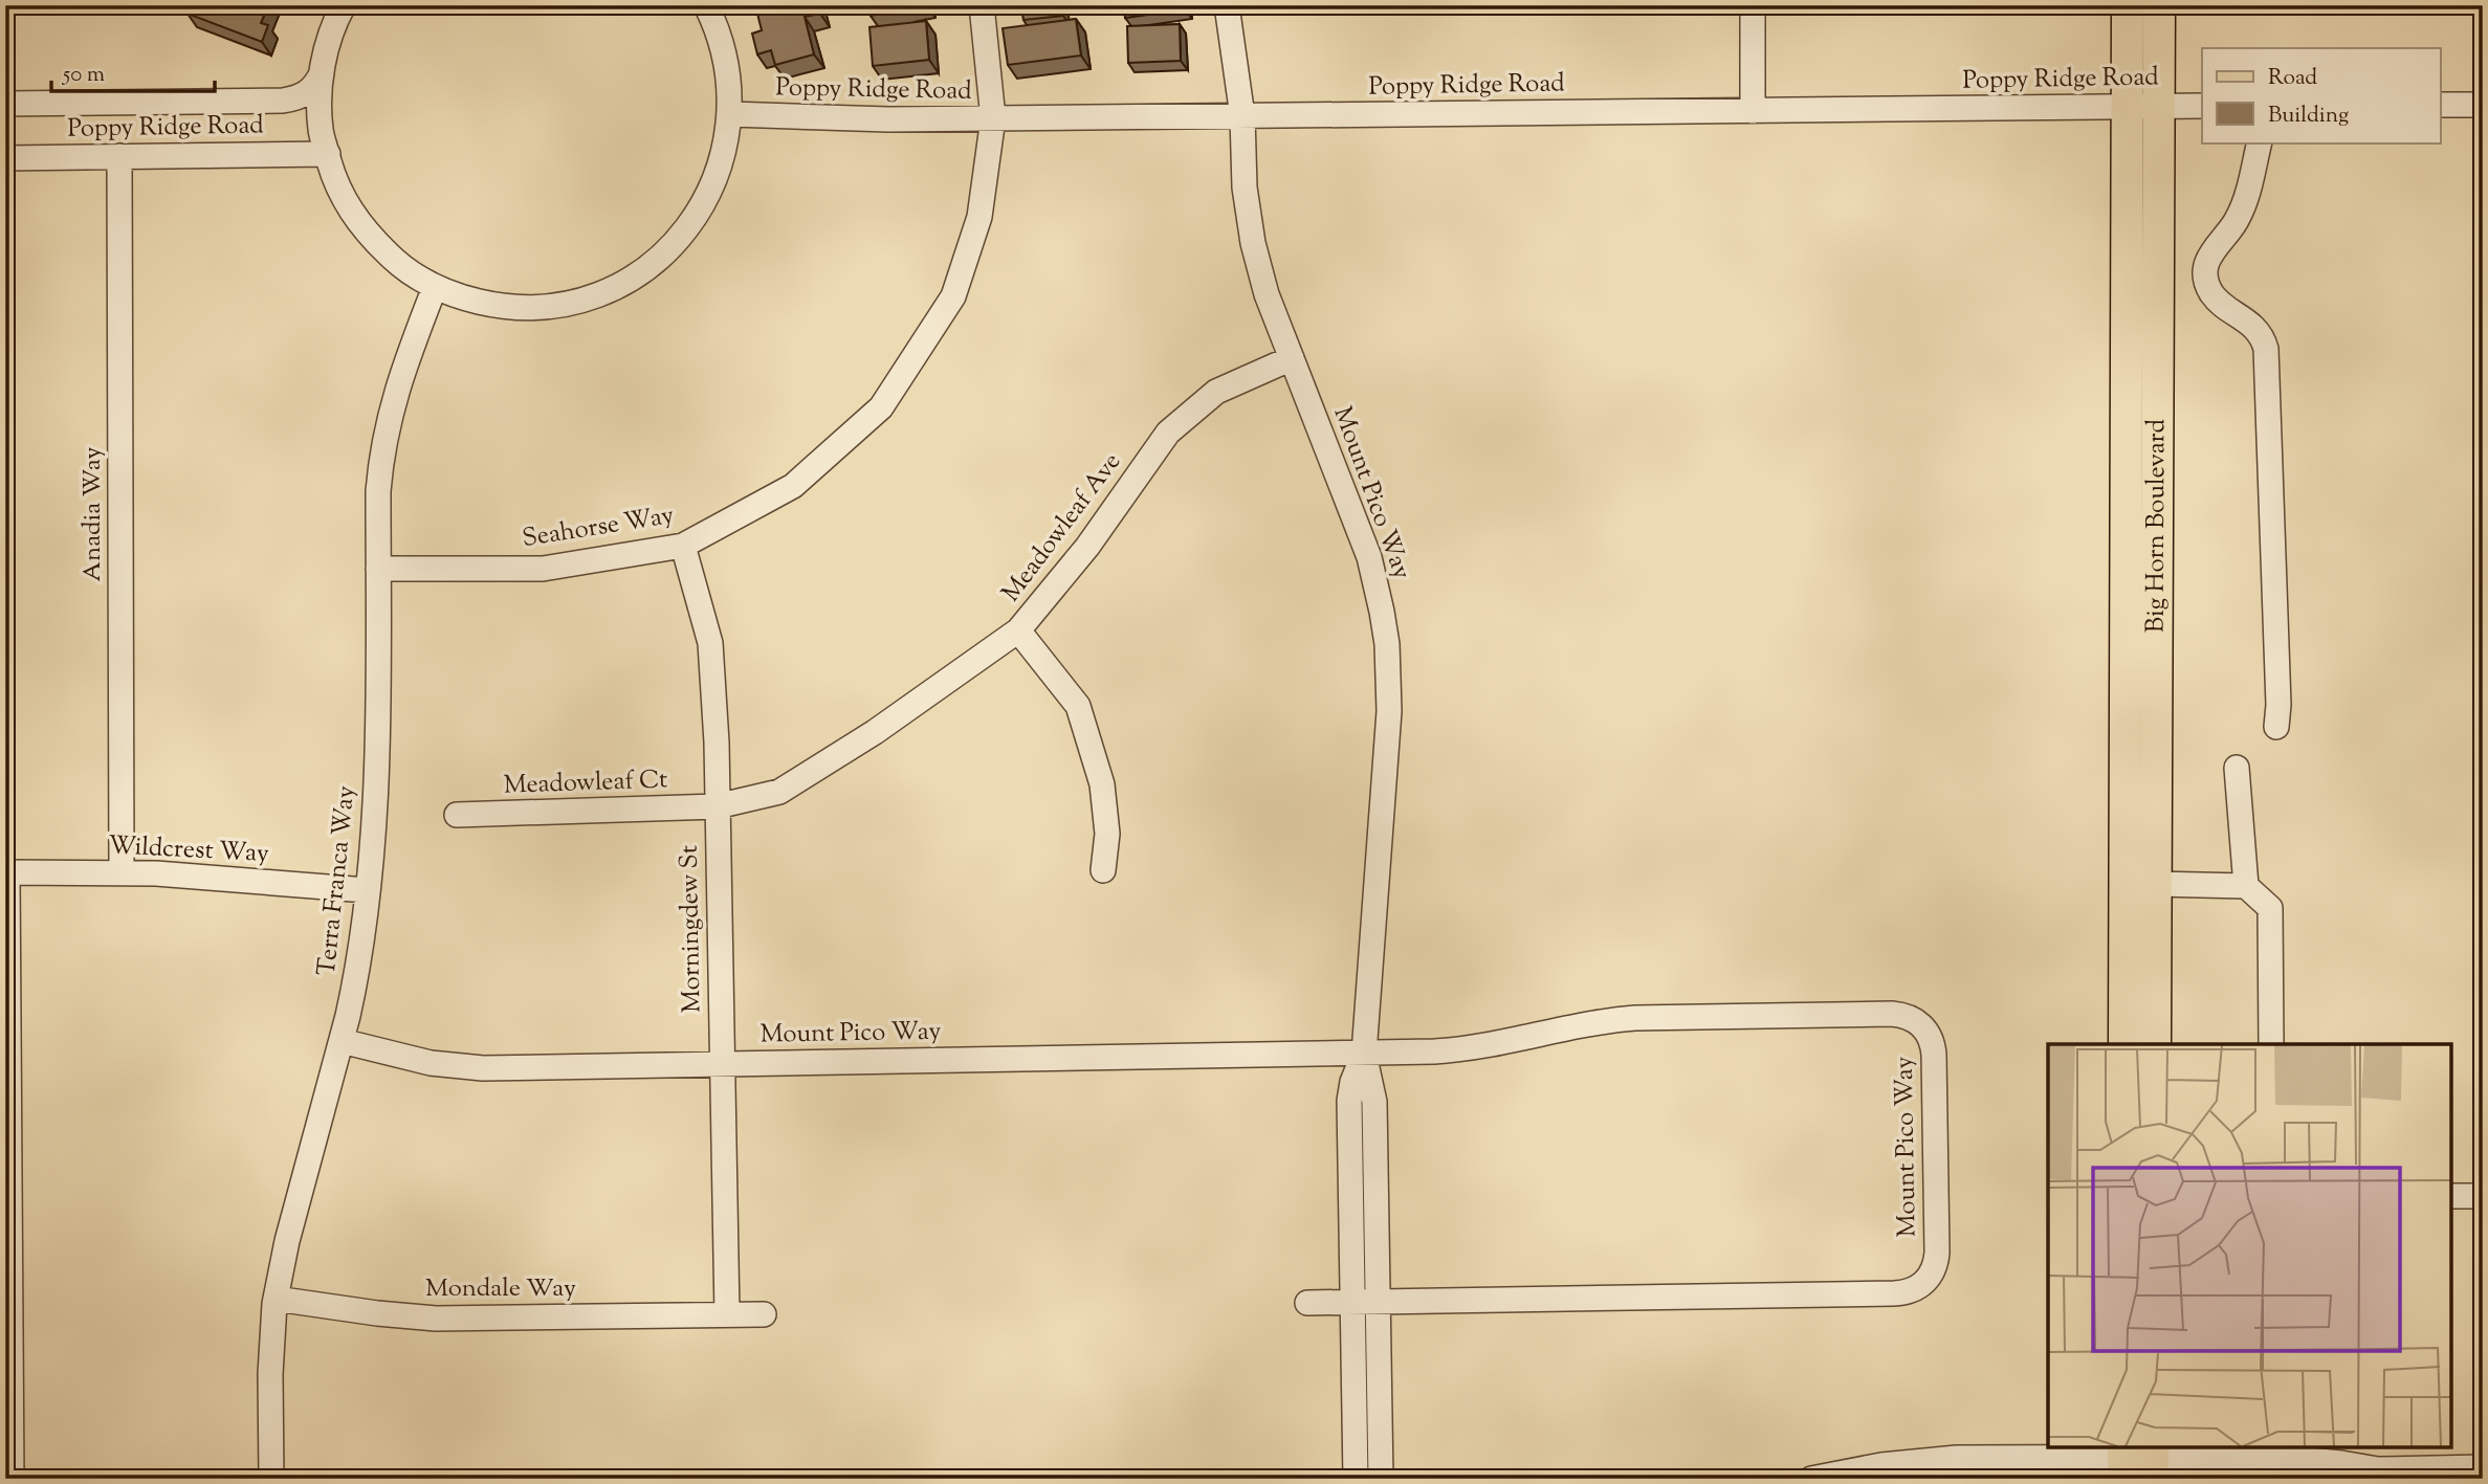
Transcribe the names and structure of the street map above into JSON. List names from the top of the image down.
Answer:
{
  "streets": {
    "main road": ["Big Horn Boulevard"],
    "street": [
      "Poppy Ridge Road",
      "Mount Pico Way",
      "Anadia Way",
      "Seahorse Way",
      "Meadowleaf Ave",
      "Meadowleaf Ct",
      "Wildcrest Way",
      "Terra Franca Way",
      "Morningdew St",
      "Mondale Way"
    ]
  },
  "crossings": [
    ["Poppy Ridge Road", "Mount Pico Way"],
    ["Poppy Ridge Road", "Anadia Way"],
    ["Poppy Ridge Road", "Big Horn Boulevard"],
    ["Poppy Ridge Road", "Seahorse Way"],
    ["Mount Pico Way", "Meadowleaf Ave"],
    ["Mount Pico Way", "Terra Franca Way"],
    ["Mount Pico Way", "Morningdew St"],
    ["Anadia Way", "Wildcrest Way"],
    ["Seahorse Way", "Terra Franca Way"],
    ["Seahorse Way", "Morningdew St"],
    ["Meadowleaf Ave", "Meadowleaf Ct"],
    ["Meadowleaf Ave", "Morningdew St"],
    ["Meadowleaf Ct", "Morningdew St"],
    ["Wildcrest Way", "Terra Franca Way"],
    ["Terra Franca Way", "Mondale Way"],
    ["Morningdew St", "Mondale Way"]
  ],
  "legend": ["Road", "Building"],
  "scale_bar": "50 m"
}
